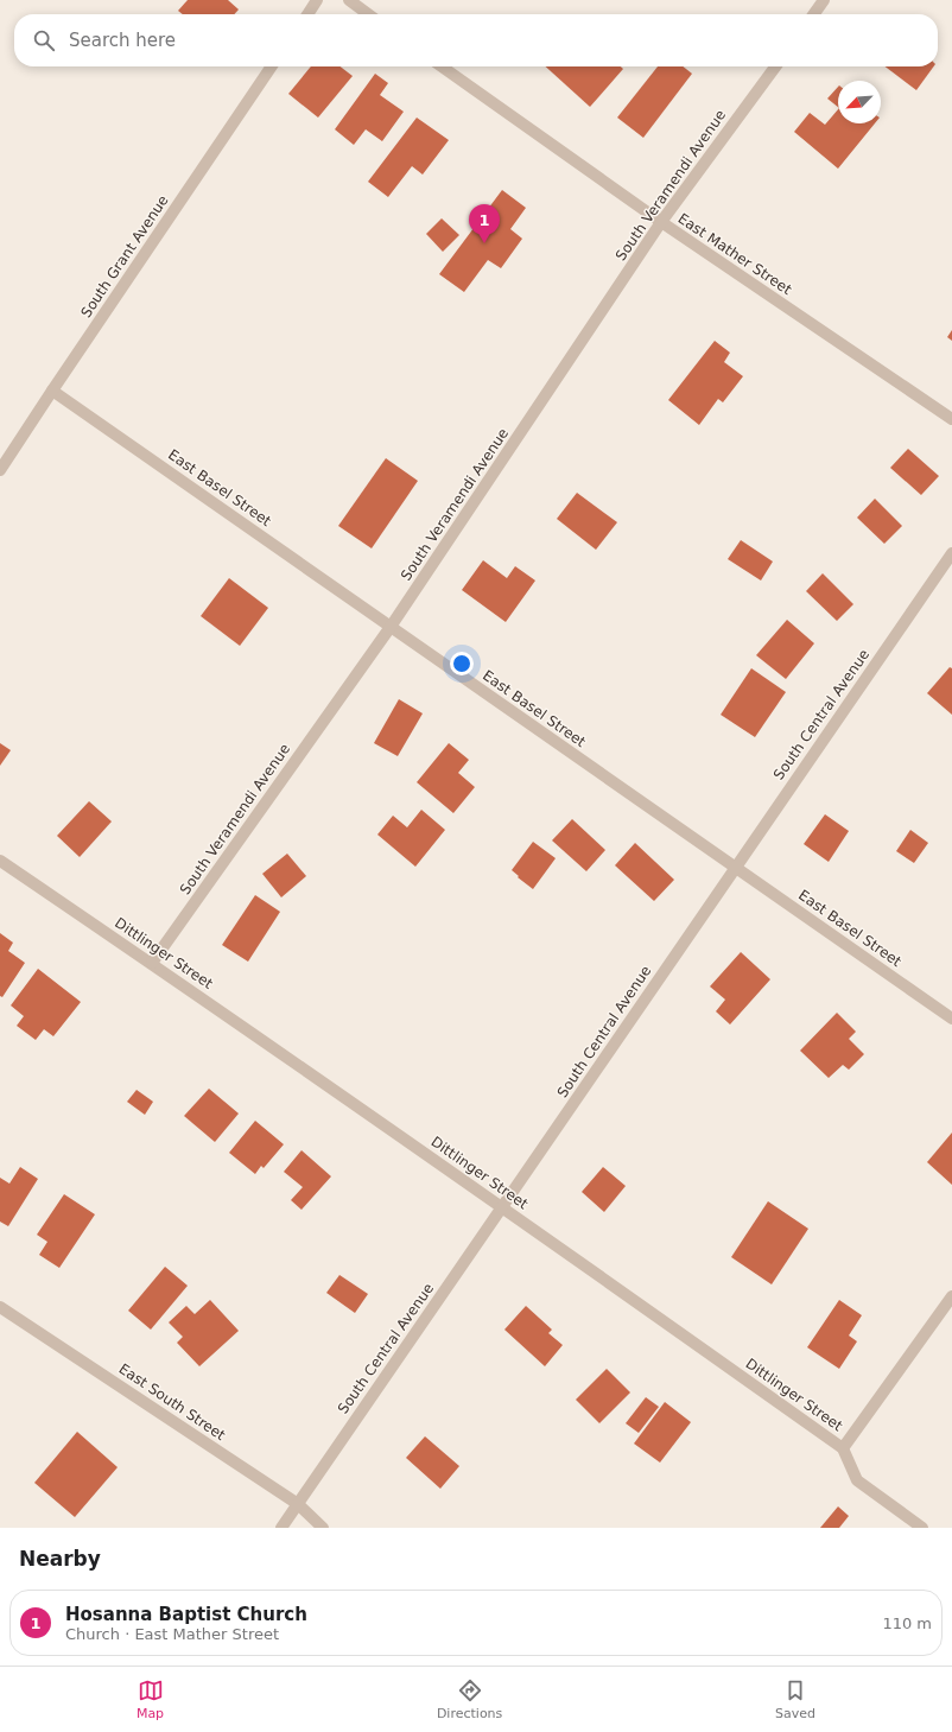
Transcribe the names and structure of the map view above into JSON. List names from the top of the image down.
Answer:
{
  "streets": {
    "street": [
      "South Veramendi Avenue",
      "East Mather Street",
      "South Grant Avenue",
      "East Basel Street",
      "South Central Avenue",
      "Dittlinger Street",
      "East South Street"
    ]
  },
  "crossings": [
    ["South Veramendi Avenue", "East Mather Street"],
    ["South Veramendi Avenue", "East Basel Street"],
    ["South Veramendi Avenue", "Dittlinger Street"],
    ["South Grant Avenue", "East Basel Street"],
    ["East Basel Street", "South Central Avenue"],
    ["South Central Avenue", "Dittlinger Street"],
    ["South Central Avenue", "East South Street"]
  ],
  "north": "bottom left",
  "page": {
    "search": "Search here",
    "pins": "1",
    "heading": "Nearby",
    "list": [
      {
        "mark": "1",
        "name": "Hosanna Baptist Church",
        "note": "Church · East Mather Street",
        "value": "110 m"
      }
    ],
    "nav": ["Map", "Directions", "Saved"]
  }
}
